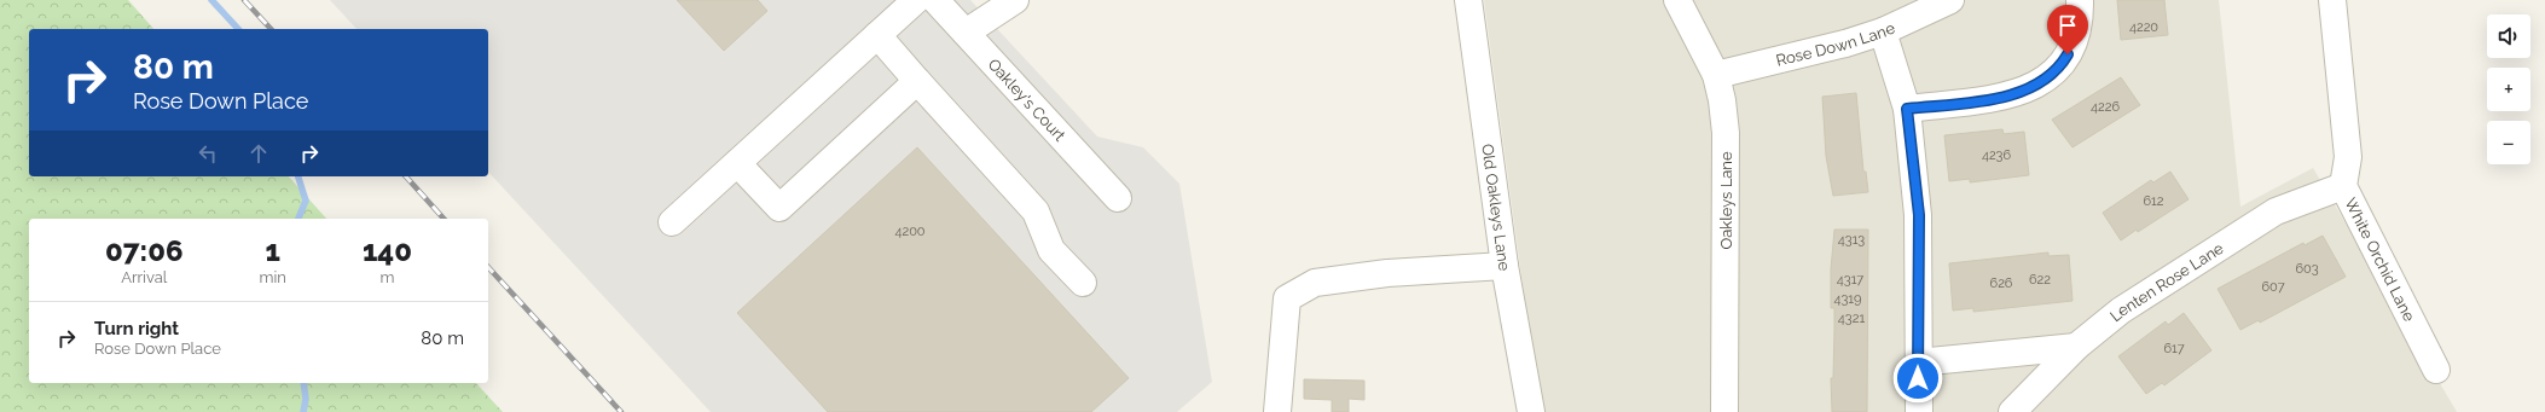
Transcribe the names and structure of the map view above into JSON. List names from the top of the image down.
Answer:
{
  "streets": {
    "street": [
      "Rose Down Lane",
      "Oakley's Court",
      "Oakleys Lane",
      "Old Oakleys Lane",
      "White Orchid Lane",
      "Lenten Rose Lane"
    ]
  },
  "crossings": [
    ["Rose Down Lane", "Oakleys Lane"],
    ["White Orchid Lane", "Lenten Rose Lane"]
  ],
  "house_numbers": [
    "4220",
    "4226",
    "4236",
    "612",
    "4200",
    "4313",
    "603",
    "4317",
    "622",
    "626",
    "607",
    "4319",
    "4321",
    "617"
  ],
  "page": {
    "map_buttons": ["+", "−"],
    "turn": ["80 m", "Rose Down Place"],
    "eta": [
      "07:06",
      "Arrival",
      "1",
      "min",
      "140",
      "m"
    ],
    "list": [
      {
        "name": "Turn right",
        "note": "Rose Down Place",
        "value": "80 m"
      }
    ]
  }
}
